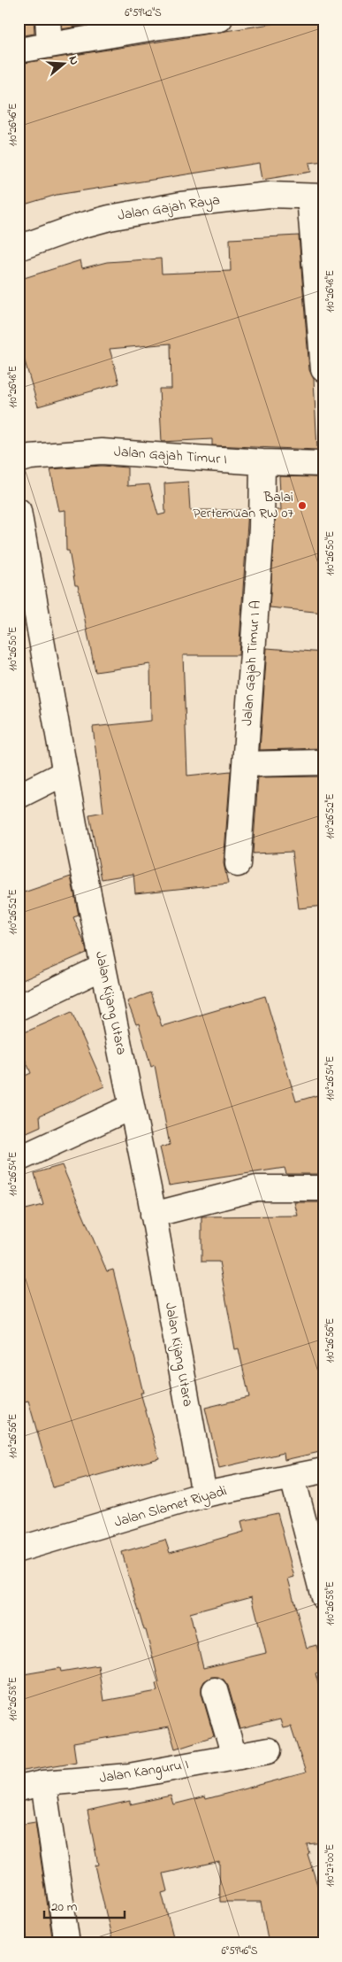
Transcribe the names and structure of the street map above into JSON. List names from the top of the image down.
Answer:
{
  "streets": {
    "street": [
      "Jalan Gajah Raya",
      "Jalan Gajah Timur I",
      "Jalan Gajah Timur I A",
      "Jalan Kijang Utara",
      "Jalan Slamet Riyadi",
      "Jalan Kanguru I"
    ]
  },
  "crossings": [
    ["Jalan Gajah Timur I", "Jalan Gajah Timur I A"],
    ["Jalan Kijang Utara", "Jalan Slamet Riyadi"]
  ],
  "places": ["Balai Pertemuan RW 07"],
  "scale_bar": "20 m",
  "north": "right",
  "coordinates": [
    "6°59'42\"S",
    "110°26'46\"E",
    "110°26'48\"E",
    "110°26'50\"E",
    "110°26'52\"E",
    "110°26'54\"E",
    "110°26'56\"E",
    "110°26'58\"E",
    "110°27'00\"E",
    "6°59'46\"S"
  ]
}
